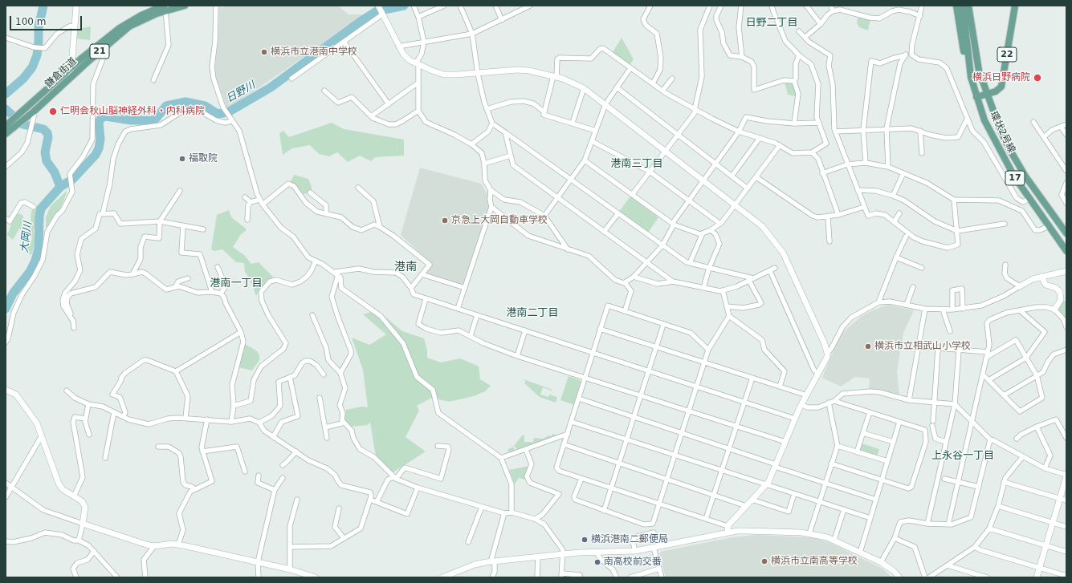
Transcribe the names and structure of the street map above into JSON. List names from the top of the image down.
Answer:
{
  "streets": {
    "main road": [
      "21",
      "22",
      "鎌倉街道",
      "環状2号線",
      "17"
    ]
  },
  "crossings": [
    ["22", "環状2号線"]
  ],
  "districts": [
    "日野二丁目",
    "港南三丁目",
    "港南",
    "港南一丁目",
    "港南二丁目",
    "上永谷一丁目"
  ],
  "water": ["日野川", "大岡川"],
  "places": [
    "横浜市立港南中学校",
    "横浜日野病院",
    "仁明会秋山脳神経外科・内科病院",
    "福取院",
    "京急上大岡自動車学校",
    "横浜市立相武山小学校",
    "横浜港南二郵便局",
    "横浜市立南高等学校",
    "南高校前交番"
  ],
  "scale_bar": "100 m"
}
